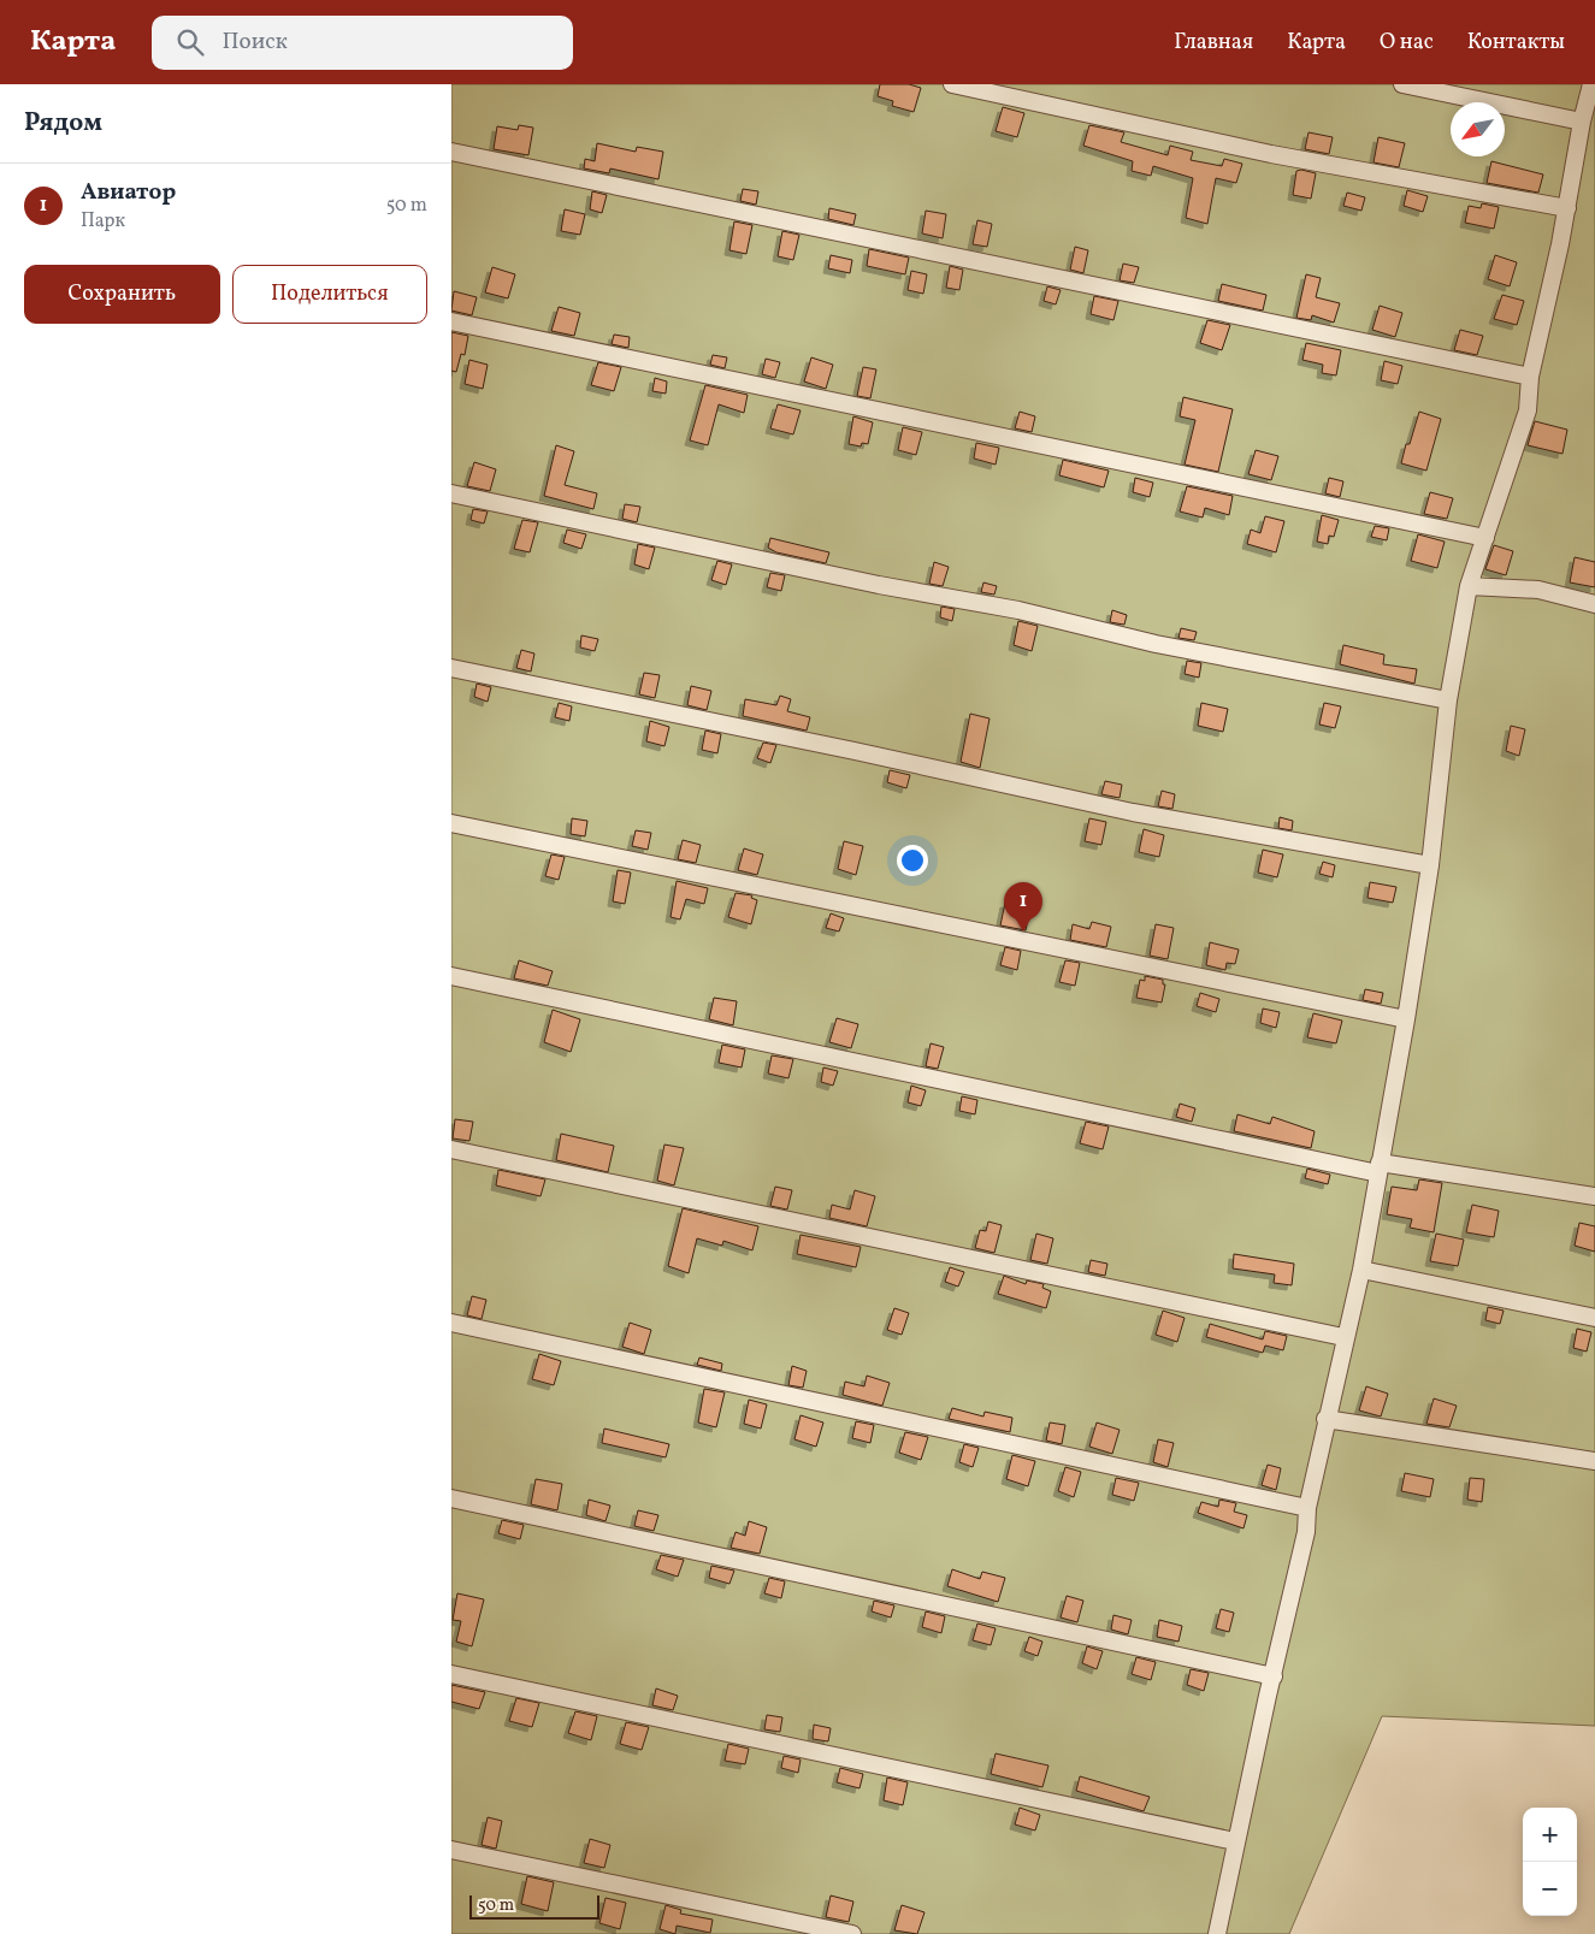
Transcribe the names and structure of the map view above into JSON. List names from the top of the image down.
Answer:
{
  "scale_bar": "50 m",
  "north": "bottom left",
  "page": {
    "header": "Карта",
    "search": "Поиск",
    "nav": [
      "Главная",
      "Карта",
      "О нас",
      "Контакты"
    ],
    "heading": "Рядом",
    "list": [
      {
        "mark": "1",
        "name": "Авиатор",
        "note": "Парк",
        "value": "50 m"
      }
    ],
    "buttons": ["Сохранить", "Поделиться"],
    "pins": "1",
    "map_buttons": ["+", "−"],
    "scale": "50 m"
  }
}
